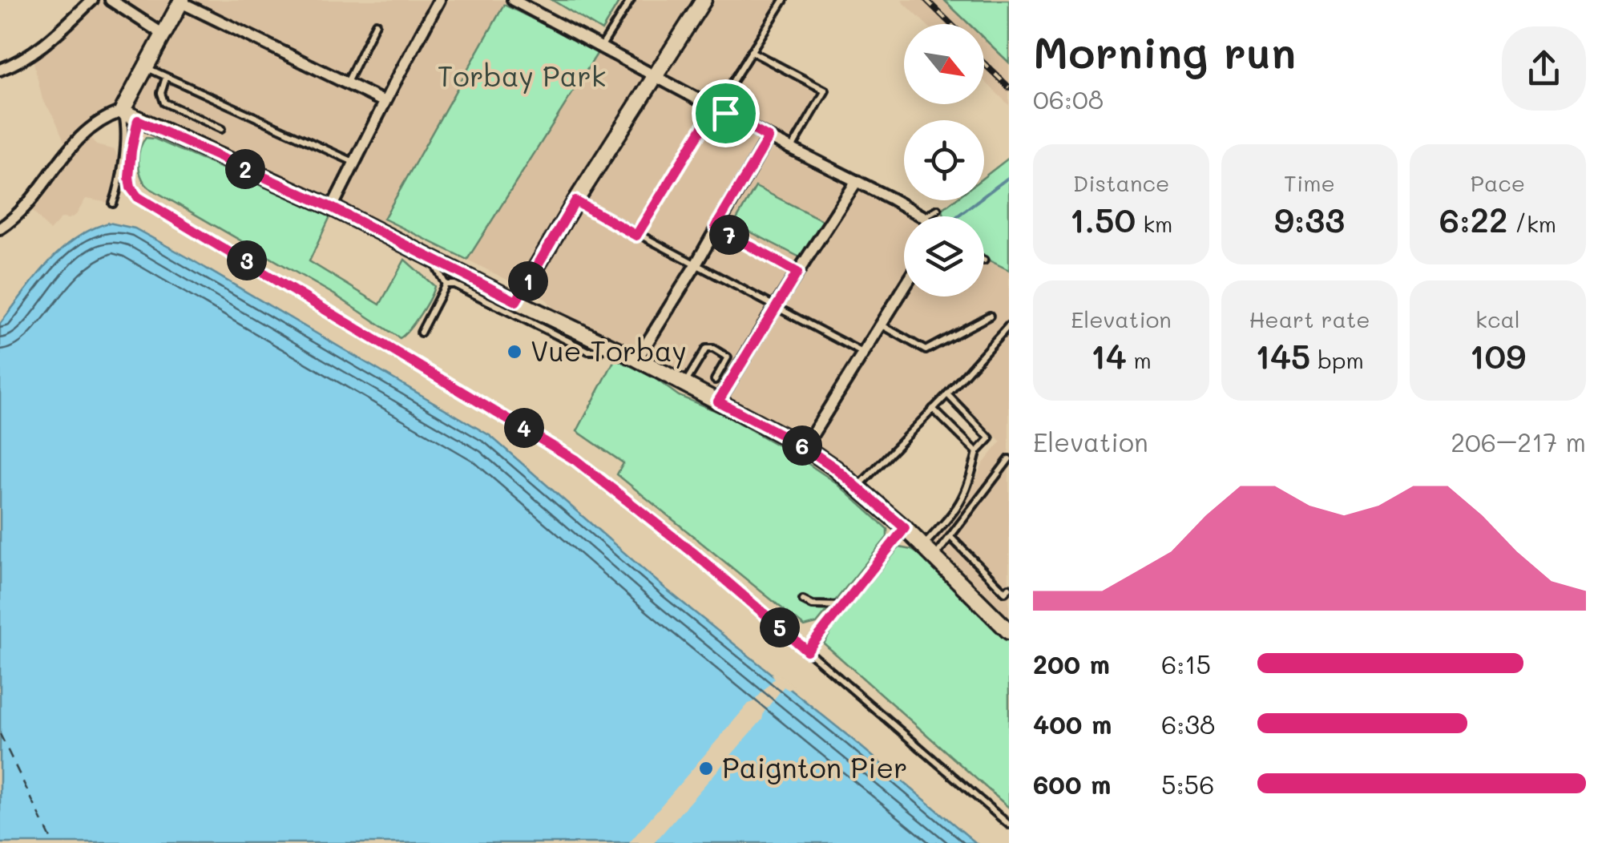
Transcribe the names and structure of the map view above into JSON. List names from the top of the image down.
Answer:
{
  "parks": ["Torbay Park"],
  "places": ["Vue Torbay", "Paignton Pier"],
  "north": "bottom right",
  "page": {
    "heading": ["Morning run", "06:08"],
    "stats": [
      ["Distance", "1.50 km"],
      ["Time", "9:33"],
      ["Pace", "6:22 /km"],
      ["Elevation", "14 m"],
      ["Heart rate", "145 bpm"],
      ["kcal", "109"]
    ],
    "pins": [
      "2",
      "7",
      "3",
      "1",
      "4",
      "6",
      "5"
    ],
    "chart": ["Elevation", "206–217 m"],
    "list": [
      {
        "name": "200 m",
        "note": "6:15"
      },
      {
        "name": "400 m",
        "note": "6:38"
      },
      {
        "name": "600 m",
        "note": "5:56"
      }
    ]
  }
}
